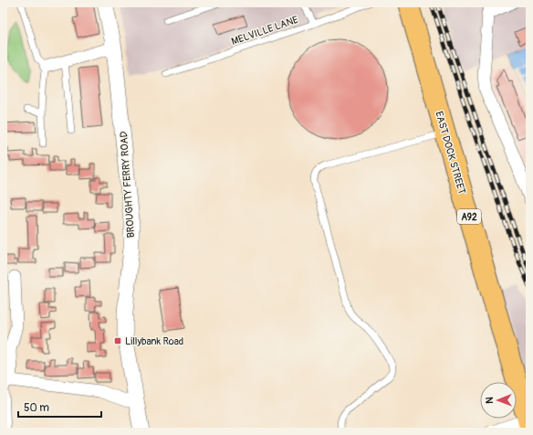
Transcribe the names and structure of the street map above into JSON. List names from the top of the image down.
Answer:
{
  "streets": {
    "highway": ["EAST DOCK STREET", "A92"],
    "street": ["BROUGHTY FERRY ROAD"],
    "lane": ["MELVILLE LANE"]
  },
  "places": {
    "transit": ["Lillybank Road"]
  },
  "scale_bar": "50 m",
  "north": "left"
}
